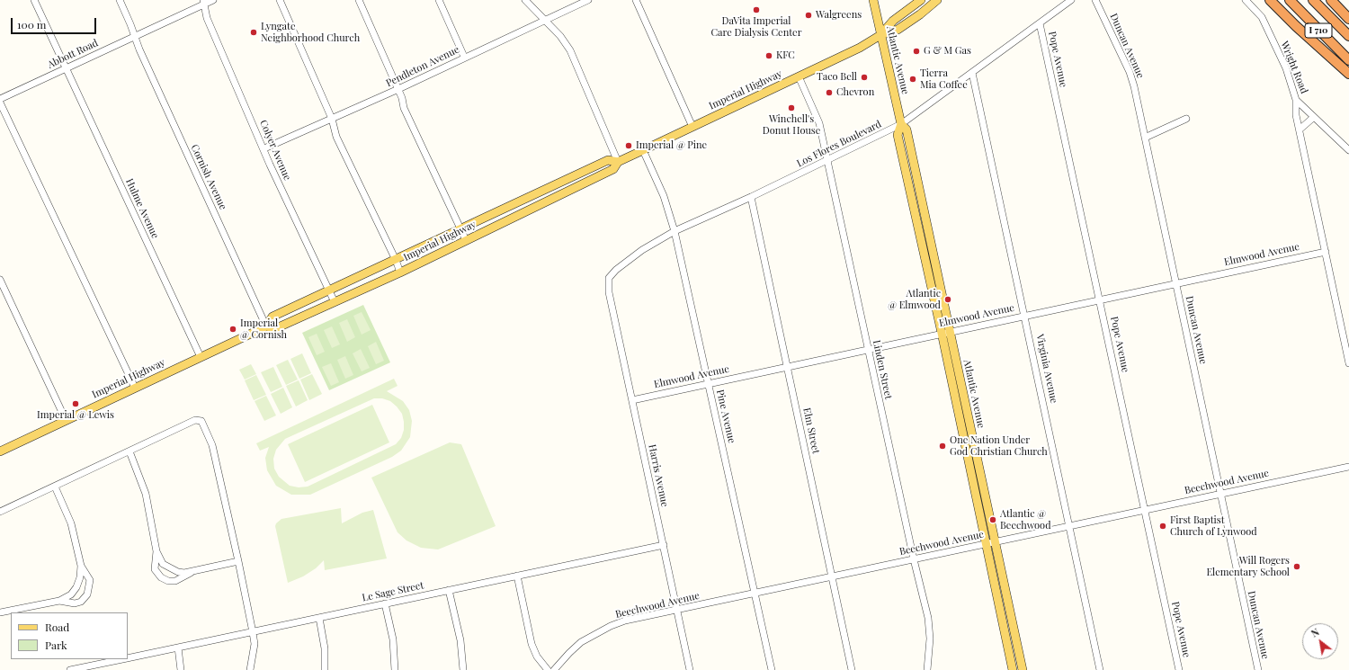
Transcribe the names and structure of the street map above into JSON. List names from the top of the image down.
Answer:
{
  "streets": {
    "highway": ["I 710"],
    "main road": ["Atlantic Avenue", "Imperial Highway"],
    "street": [
      "Duncan Avenue",
      "Abbott Road",
      "Pope Avenue",
      "Pendleton Avenue",
      "Wright Road",
      "Los Flores Boulevard",
      "Colyer Avenue",
      "Cornish Avenue",
      "Hulme Avenue",
      "Elmwood Avenue",
      "Virginia Avenue",
      "Linden Street",
      "Pine Avenue",
      "Elm Street",
      "Harris Avenue",
      "Beechwood Avenue",
      "Le Sage Street"
    ]
  },
  "crossings": [
    ["Duncan Avenue", "Elmwood Avenue"],
    ["Duncan Avenue", "Beechwood Avenue"],
    ["Abbott Road", "Colyer Avenue"],
    ["Abbott Road", "Cornish Avenue"],
    ["Abbott Road", "Hulme Avenue"],
    ["Pope Avenue", "Los Flores Boulevard"],
    ["Pope Avenue", "Elmwood Avenue"],
    ["Pope Avenue", "Beechwood Avenue"],
    ["Atlantic Avenue", "Imperial Highway"],
    ["Atlantic Avenue", "Los Flores Boulevard"],
    ["Atlantic Avenue", "Elmwood Avenue"],
    ["Atlantic Avenue", "Beechwood Avenue"],
    ["Pendleton Avenue", "Colyer Avenue"],
    ["Imperial Highway", "Colyer Avenue"],
    ["Imperial Highway", "Cornish Avenue"],
    ["Imperial Highway", "Hulme Avenue"],
    ["Imperial Highway", "Linden Street"],
    ["Imperial Highway", "Pine Avenue"],
    ["Los Flores Boulevard", "Virginia Avenue"],
    ["Los Flores Boulevard", "Linden Street"],
    ["Los Flores Boulevard", "Pine Avenue"],
    ["Los Flores Boulevard", "Elm Street"],
    ["Los Flores Boulevard", "Harris Avenue"],
    ["Elmwood Avenue", "Virginia Avenue"],
    ["Elmwood Avenue", "Linden Street"],
    ["Elmwood Avenue", "Pine Avenue"],
    ["Elmwood Avenue", "Elm Street"],
    ["Elmwood Avenue", "Harris Avenue"],
    ["Virginia Avenue", "Beechwood Avenue"],
    ["Linden Street", "Beechwood Avenue"],
    ["Pine Avenue", "Beechwood Avenue"],
    ["Elm Street", "Beechwood Avenue"],
    ["Harris Avenue", "Beechwood Avenue"],
    ["Harris Avenue", "Le Sage Street"]
  ],
  "places": [
    "DaVita Imperial Care Dialysis Center",
    "Walgreens",
    "Lyngate Neighborhood Church",
    "G & M Gas",
    "KFC",
    "Taco Bell",
    "Tierra Mia Coffee",
    "Chevron",
    "Winchell's Donut House",
    "Imperial @ Pine",
    "Atlantic @ Elmwood",
    "Imperial @ Cornish",
    "Imperial @ Lewis",
    "One Nation Under God Christian Church",
    "Atlantic @ Beechwood",
    "First Baptist Church of Lynwood",
    "Will Rogers Elementary School"
  ],
  "legend": ["Road", "Park"],
  "scale_bar": "100 m",
  "north": "top left"
}
